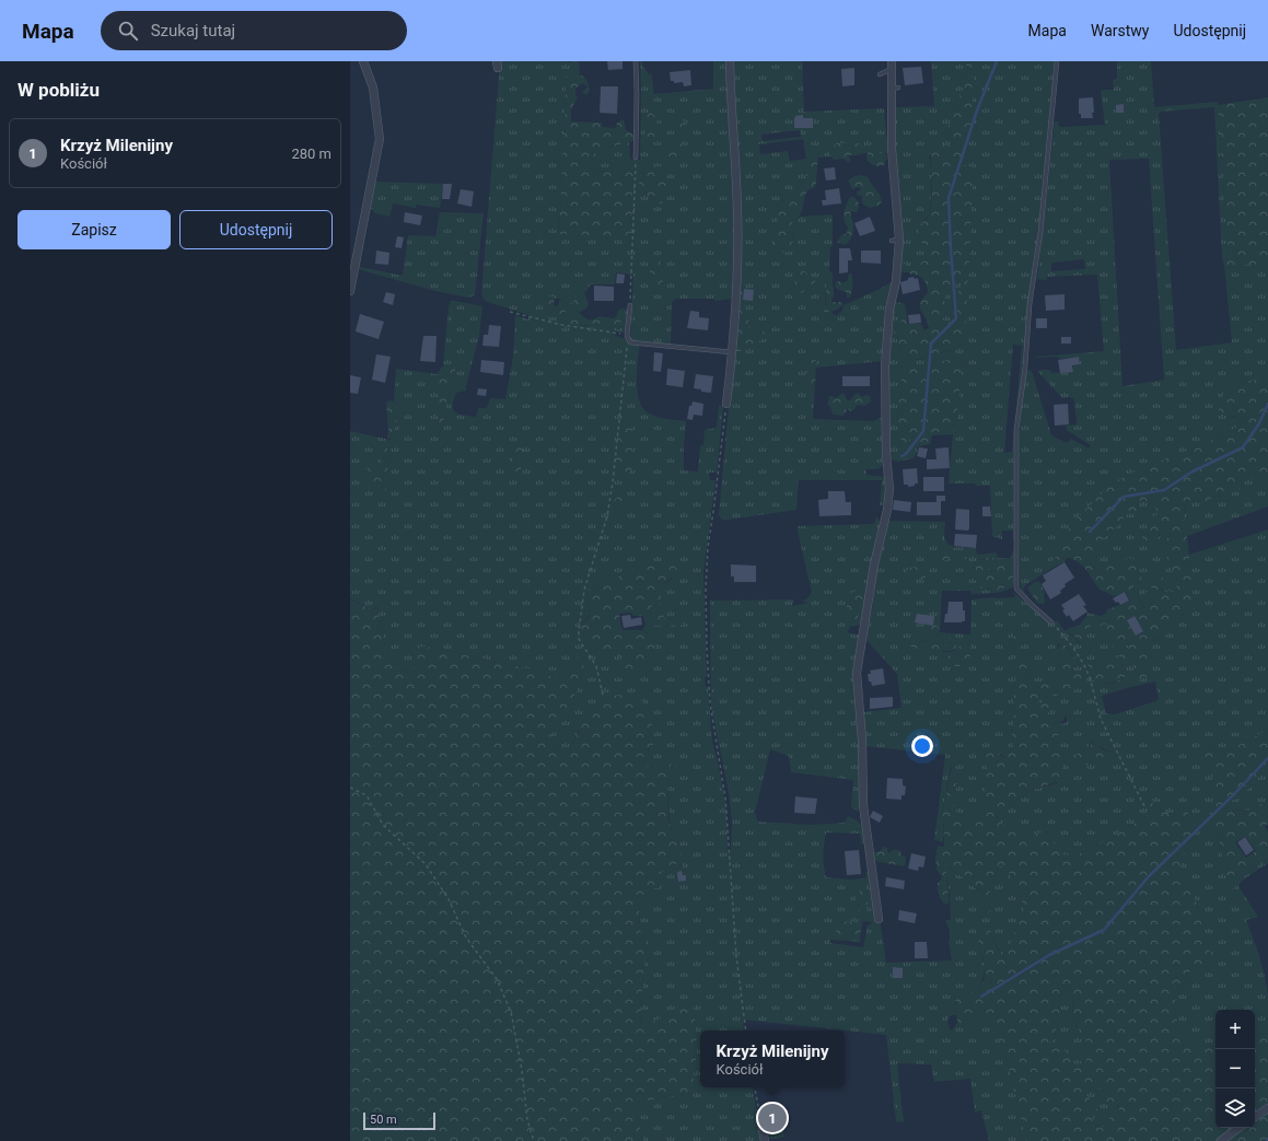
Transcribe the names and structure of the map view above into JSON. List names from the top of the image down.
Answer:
{
  "scale_bar": "50 m",
  "page": {
    "header": "Mapa",
    "search": "Szukaj tutaj",
    "nav": ["Mapa", "Warstwy", "Udostępnij"],
    "heading": "W pobliżu",
    "list": [
      {
        "mark": "1",
        "name": "Krzyż Milenijny",
        "note": "Kościół",
        "value": "280 m"
      }
    ],
    "buttons": ["Zapisz", "Udostępnij"],
    "map_buttons": ["+", "−"],
    "popup": ["Krzyż Milenijny", "Kościół"],
    "pins": "1",
    "scale": "50 m"
  }
}
